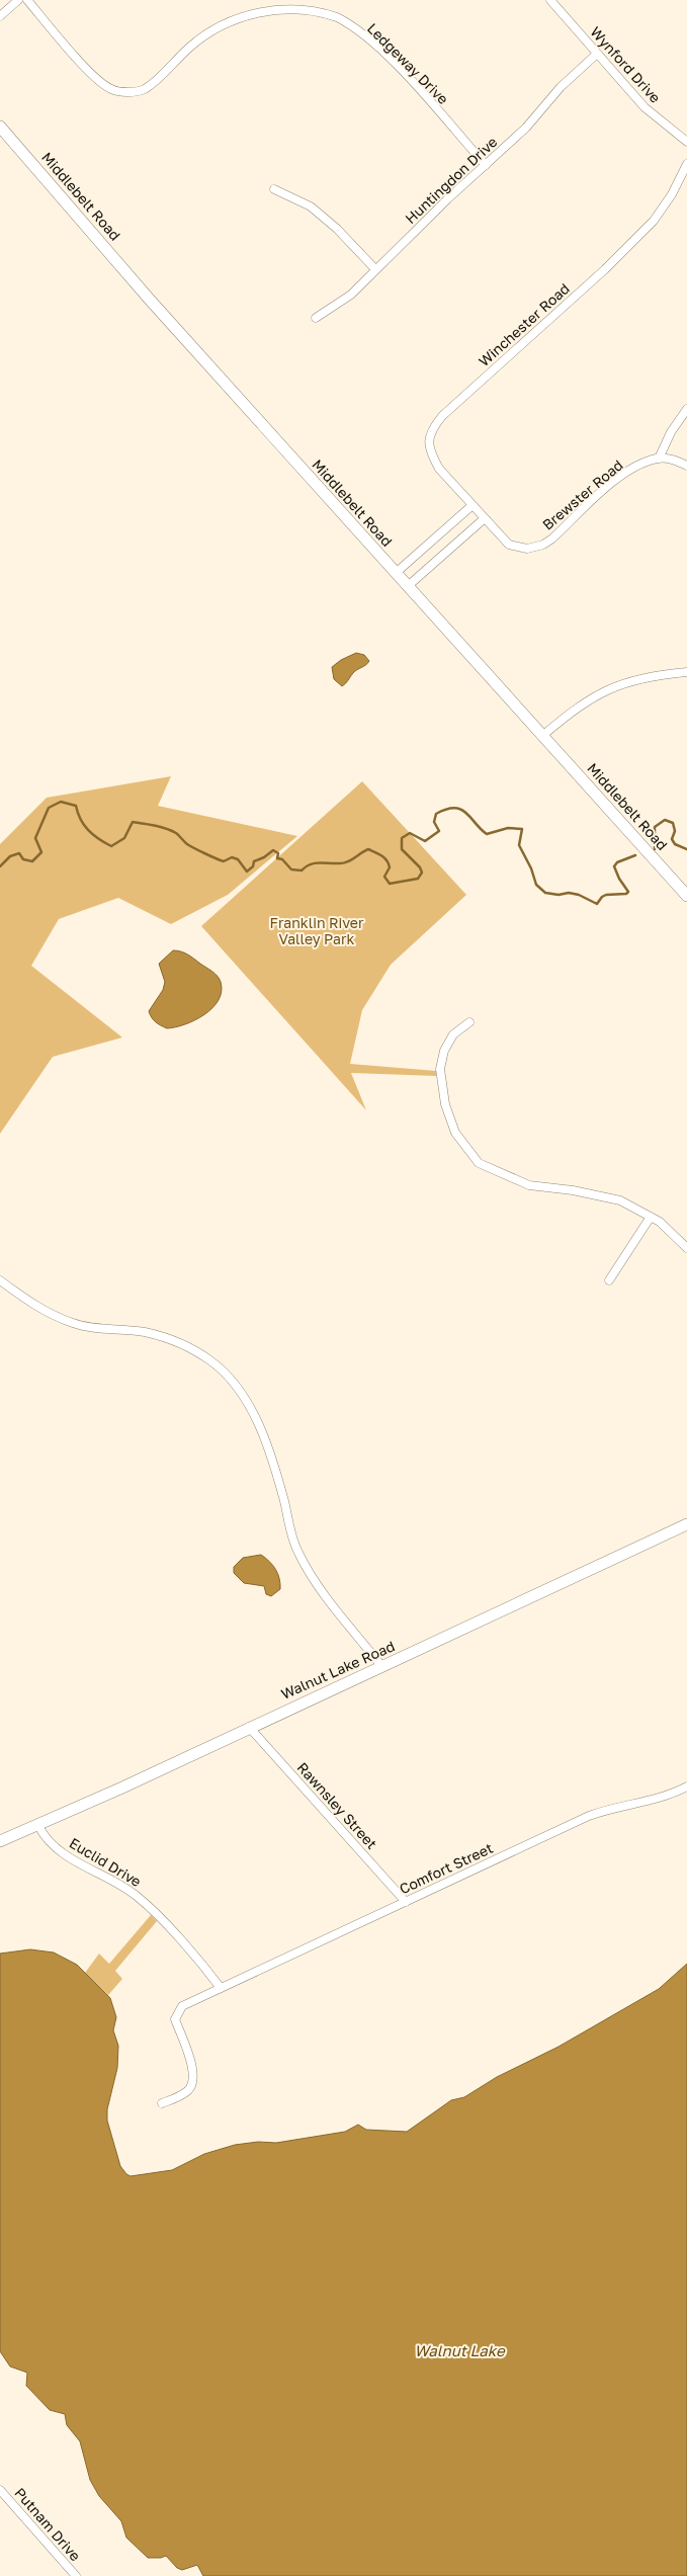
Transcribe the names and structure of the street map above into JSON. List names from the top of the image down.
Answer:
{
  "streets": {
    "street": [
      "Ledgeway Drive",
      "Wynford Drive",
      "Huntingdon Drive",
      "Middlebelt Road",
      "Winchester Road",
      "Brewster Road",
      "Walnut Lake Road",
      "Rawnsley Street",
      "Euclid Drive",
      "Comfort Street",
      "Putnam Drive"
    ]
  },
  "crossings": [
    ["Ledgeway Drive", "Huntingdon Drive"],
    ["Wynford Drive", "Huntingdon Drive"],
    ["Winchester Road", "Brewster Road"],
    ["Walnut Lake Road", "Rawnsley Street"],
    ["Walnut Lake Road", "Euclid Drive"],
    ["Rawnsley Street", "Comfort Street"],
    ["Euclid Drive", "Comfort Street"]
  ],
  "water": ["Walnut Lake"],
  "parks": ["Franklin River Valley Park"]
}
